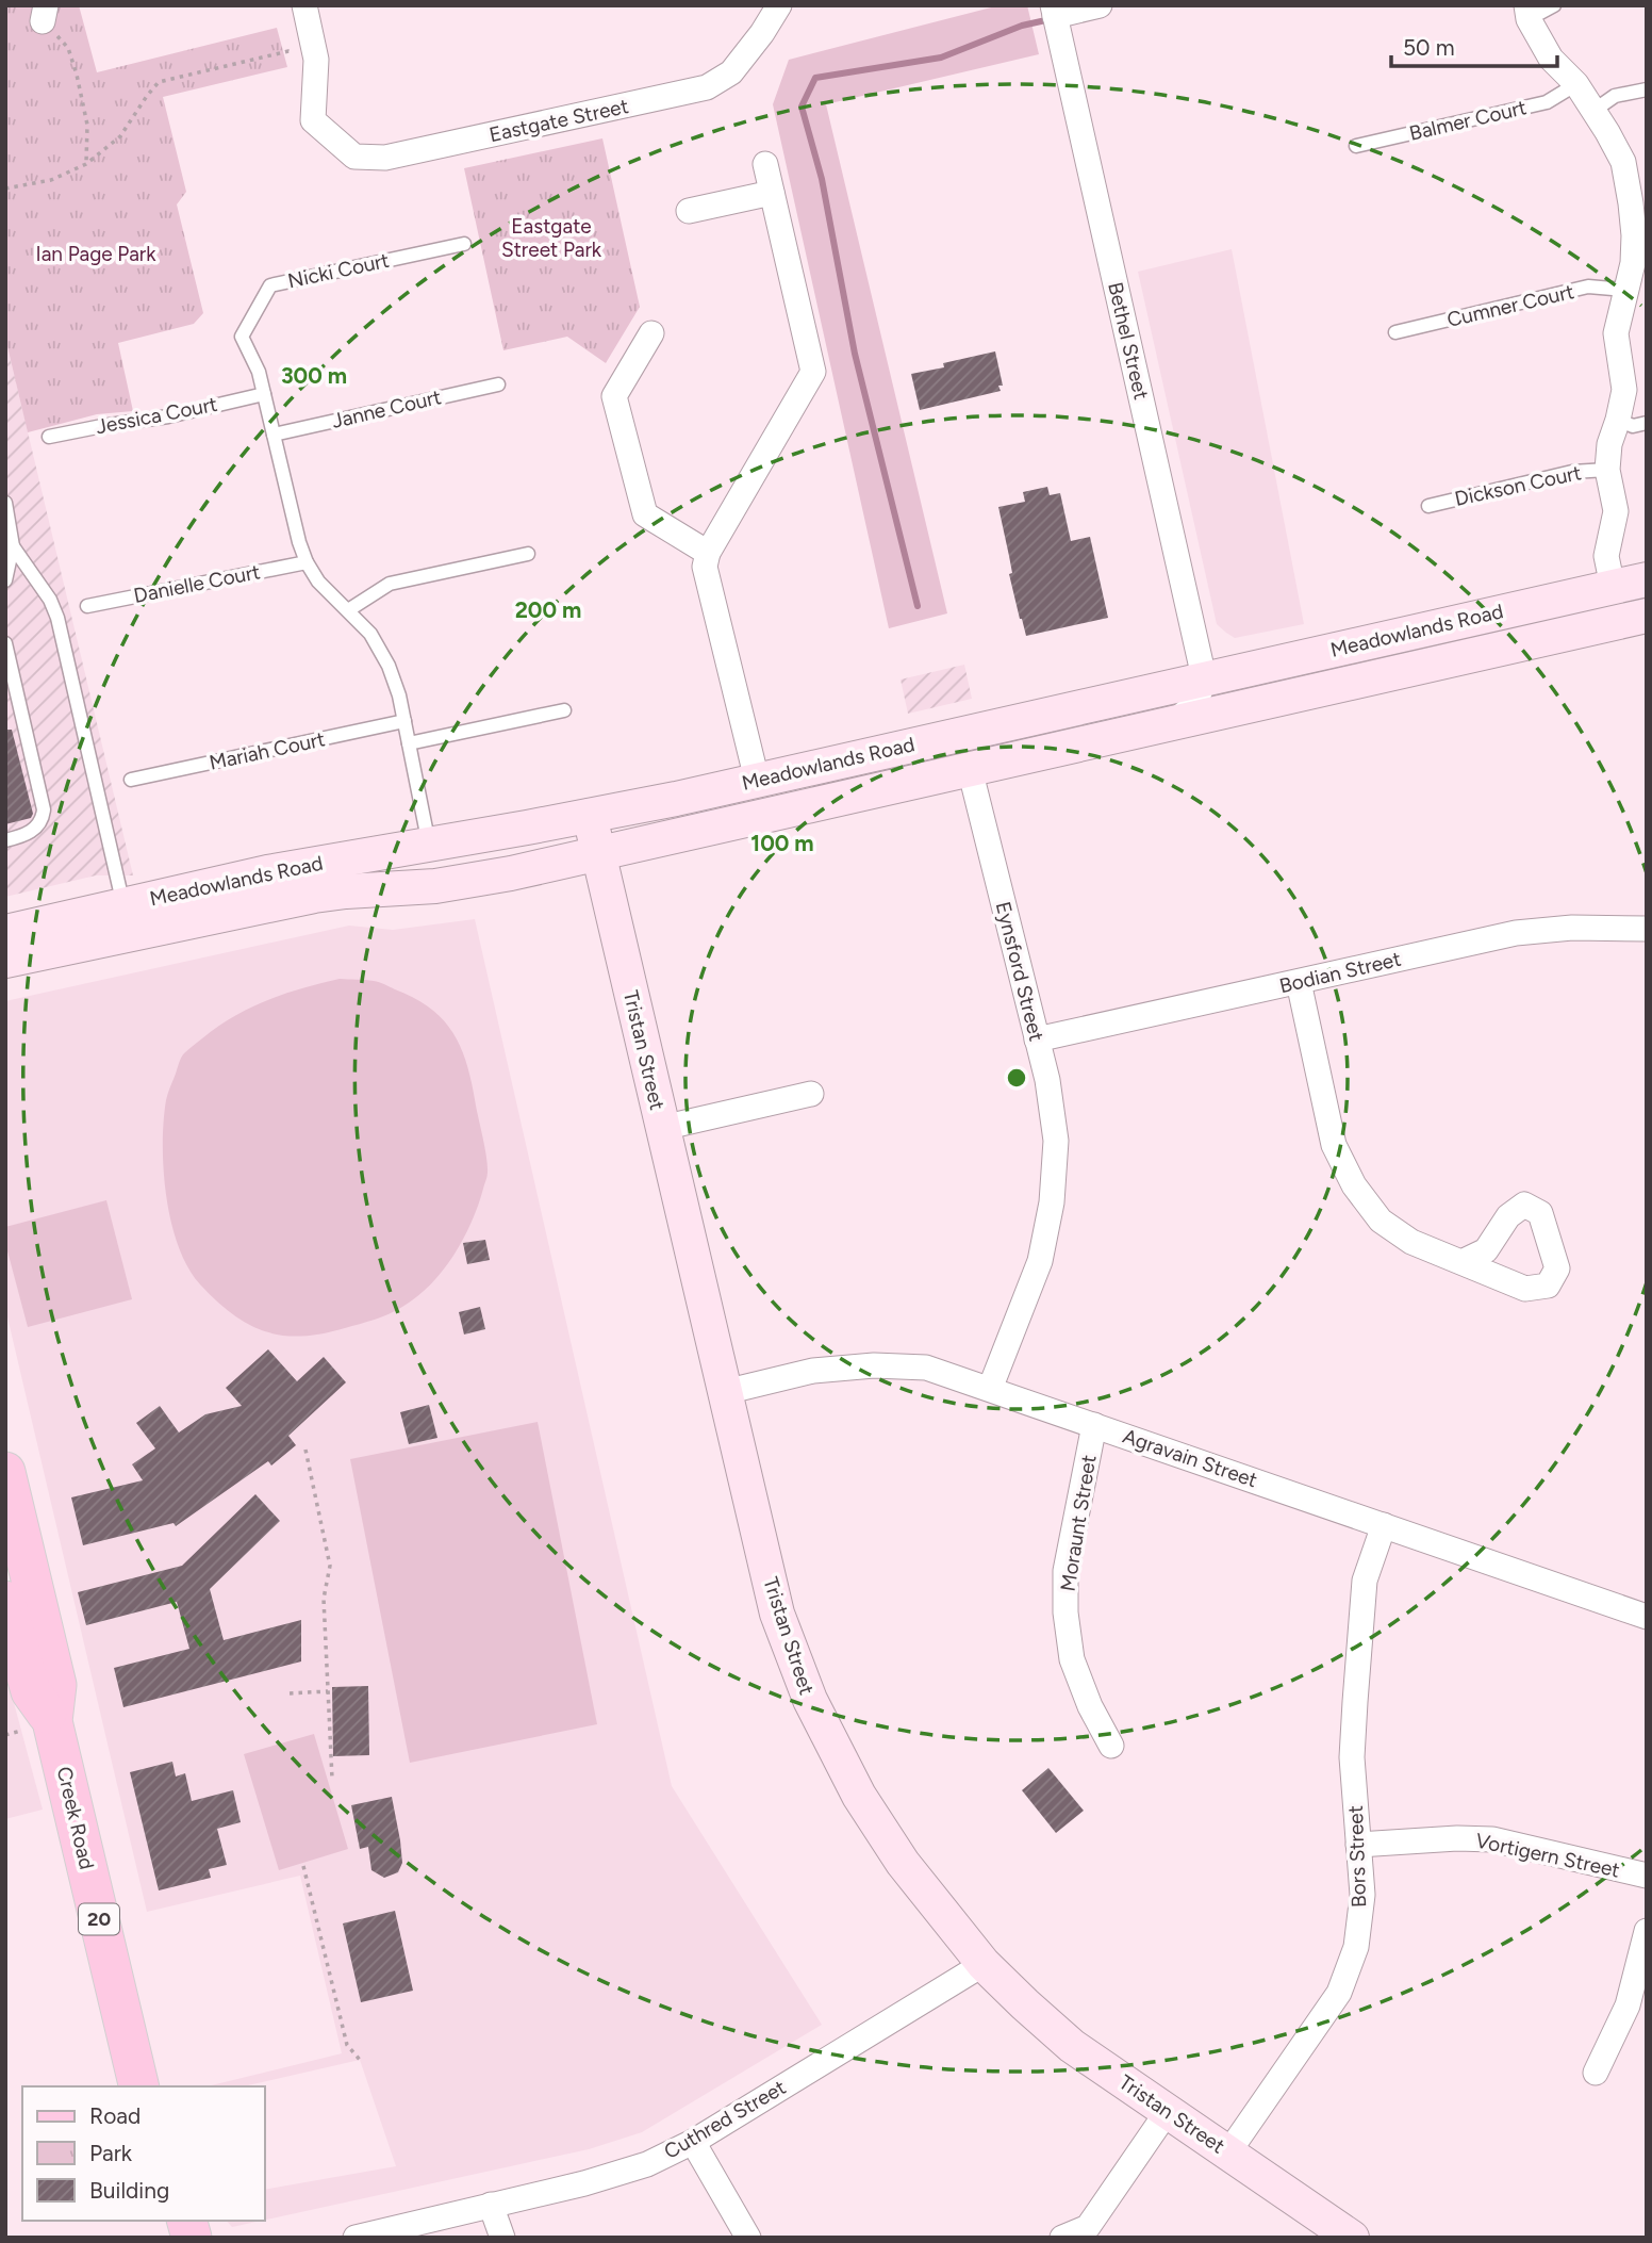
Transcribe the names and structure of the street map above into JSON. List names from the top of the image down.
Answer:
{
  "streets": {
    "main road": [
      "Meadowlands Road",
      "Tristan Street",
      "Creek Road",
      "20"
    ],
    "street": [
      "Eastgate Street",
      "Bethel Street",
      "Eynsford Street",
      "Bodian Street",
      "Agravain Street",
      "Moraunt Street",
      "Vortigern Street",
      "Bors Street",
      "Cuthred Street"
    ],
    "lane": [
      "Balmer Court",
      "Nicki Court",
      "Cumner Court",
      "Janne Court",
      "Jessica Court",
      "Dickson Court",
      "Danielle Court",
      "Mariah Court"
    ]
  },
  "crossings": [
    ["Nicki Court", "Jessica Court"],
    ["Bethel Street", "Meadowlands Road"],
    ["Meadowlands Road", "Eynsford Street"],
    ["Meadowlands Road", "Tristan Street"],
    ["Eynsford Street", "Bodian Street"],
    ["Eynsford Street", "Agravain Street"],
    ["Tristan Street", "Agravain Street"],
    ["Tristan Street", "Bors Street"],
    ["Tristan Street", "Cuthred Street"],
    ["Agravain Street", "Moraunt Street"],
    ["Agravain Street", "Bors Street"],
    ["Vortigern Street", "Bors Street"]
  ],
  "parks": ["Eastgate Street Park", "Ian Page Park"],
  "legend": ["Road", "Park", "Building"],
  "scale_bar": "50 m",
  "rings": ["300 m", "200 m", "100 m"]
}
